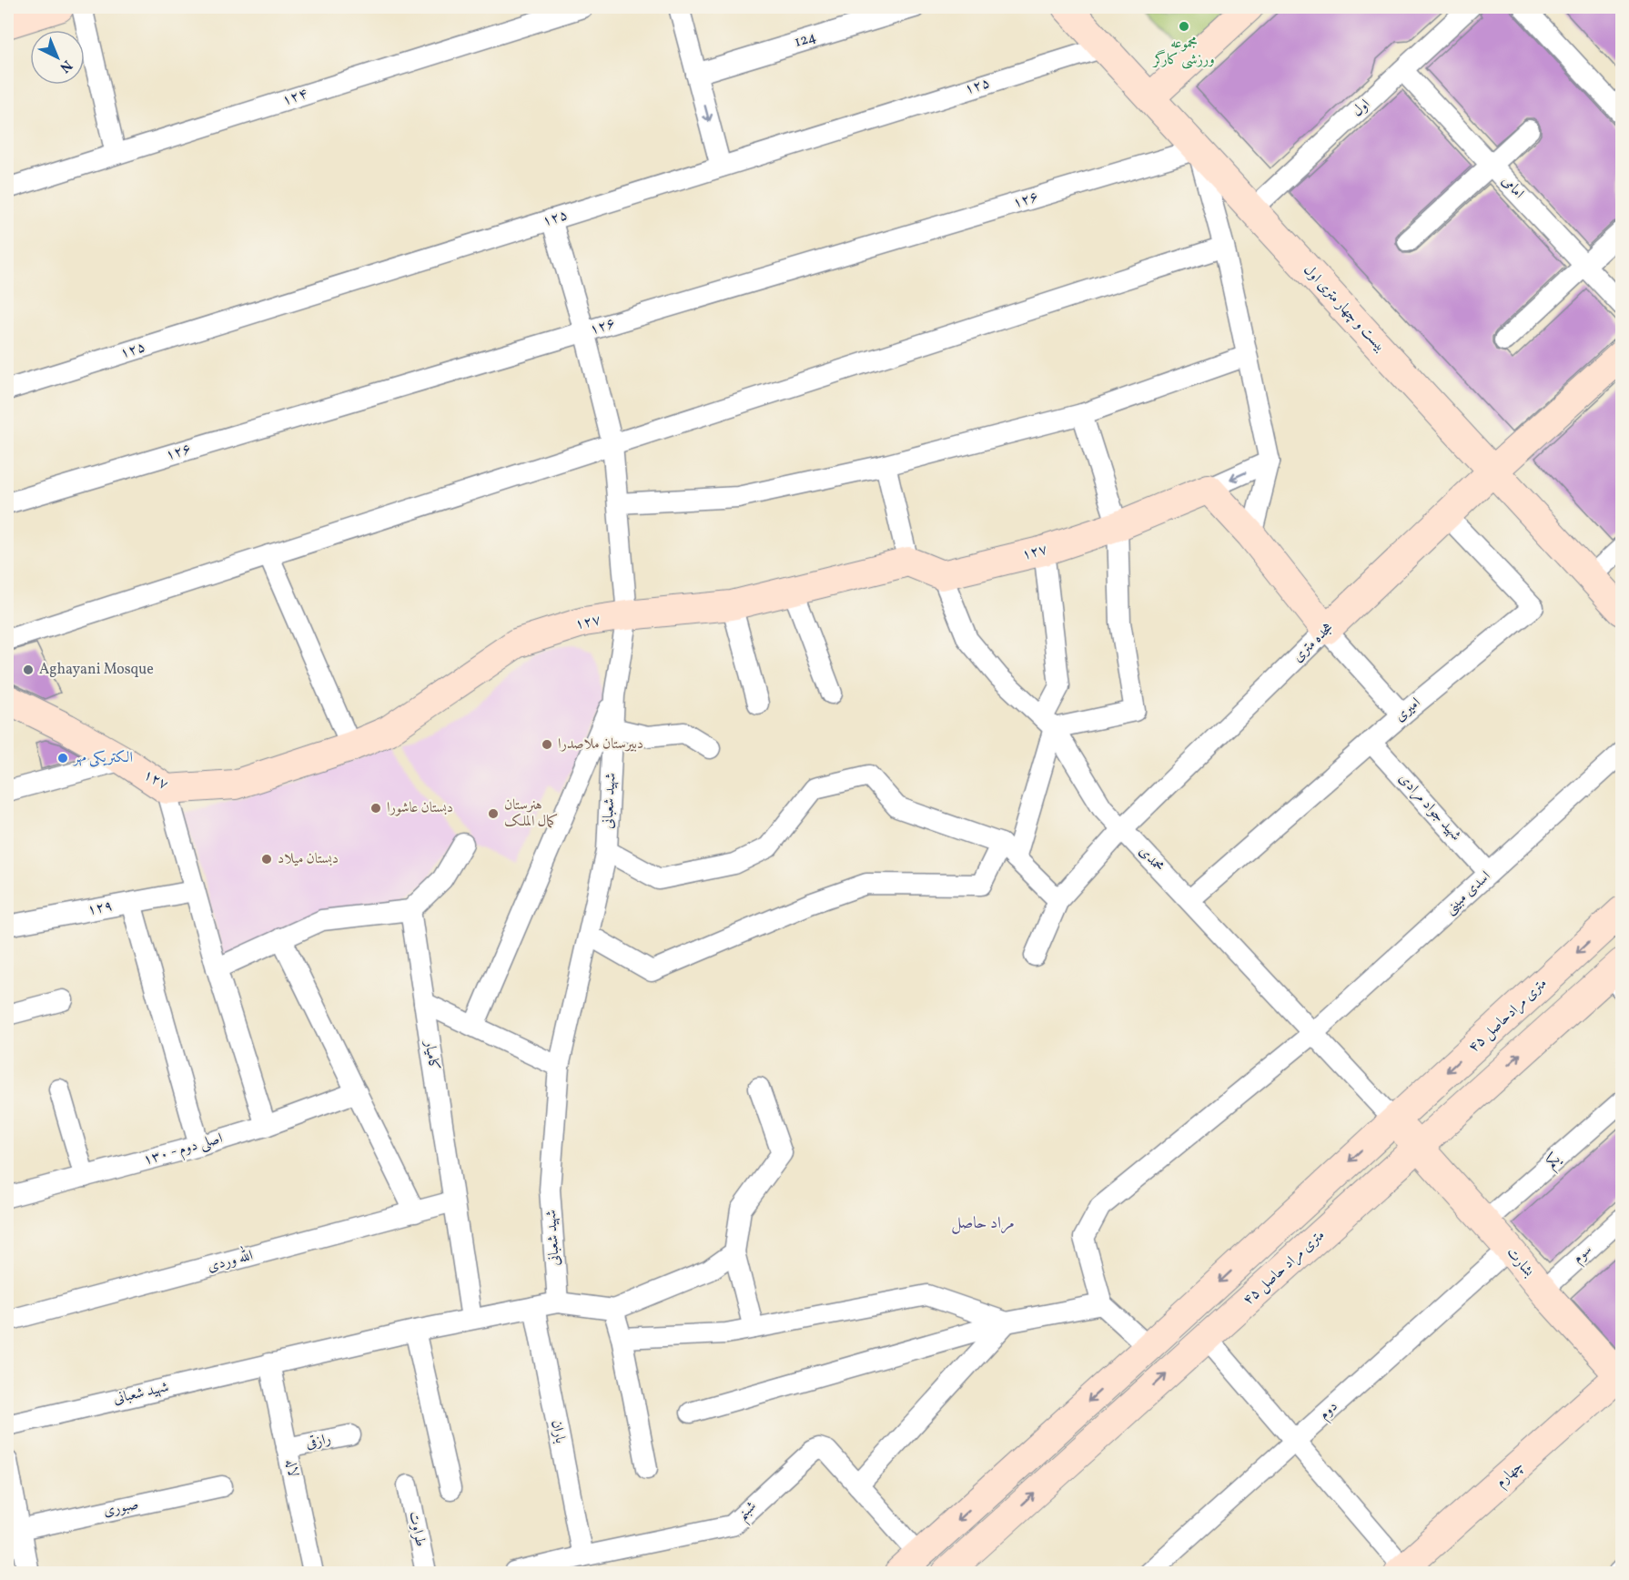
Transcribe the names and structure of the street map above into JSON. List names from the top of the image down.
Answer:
{
  "streets": {
    "street": [
      "124",
      "۱۲۵",
      "۱۲۴",
      "اول",
      "امامی",
      "۱۲۶",
      "بیست و چهار متری اول",
      "۱۲۷",
      "هجده متری",
      "امیری",
      "شهید شعبانی",
      "شهید جواد مرادی",
      "محمدی",
      "اسدی مبینی",
      "۱۲۹",
      "۴۵ متری مرادحاصل",
      "کامیار",
      "اصلی دوم - ۱۳۰",
      "یکم",
      "سوم",
      "الله وردی",
      "بشارت",
      "۴۵ متری مراد حاصل",
      "دوم",
      "باران",
      "رازقی",
      "لاله",
      "چهارم",
      "صبوری",
      "شبنم",
      "طراوت"
    ]
  },
  "crossings": [
    ["۱۲۵", "بیست و چهار متری اول"],
    ["۱۲۵", "شهید شعبانی"],
    ["اول", "امامی"],
    ["اول", "بیست و چهار متری اول"],
    ["۱۲۶", "بیست و چهار متری اول"],
    ["۱۲۶", "شهید شعبانی"],
    ["بیست و چهار متری اول", "هجده متری"],
    ["۱۲۷", "شهید شعبانی"],
    ["۱۲۷", "محمدی"],
    ["هجده متری", "امیری"],
    ["هجده متری", "محمدی"],
    ["امیری", "شهید جواد مرادی"],
    ["امیری", "محمدی"],
    ["شهید شعبانی", "کامیار"],
    ["شهید شعبانی", "باران"],
    ["شهید شعبانی", "لاله"],
    ["شهید جواد مرادی", "اسدی مبینی"],
    ["محمدی", "اسدی مبینی"],
    ["محمدی", "۴۵ متری مرادحاصل"],
    ["محمدی", "بشارت"],
    ["۴۵ متری مرادحاصل", "بشارت"],
    ["کامیار", "الله وردی"],
    ["یکم", "بشارت"],
    ["سوم", "بشارت"],
    ["بشارت", "۴۵ متری مراد حاصل"],
    ["بشارت", "دوم"],
    ["بشارت", "چهارم"],
    ["باران", "شبنم"],
    ["رازقی", "لاله"]
  ],
  "one_way": ["۴۵ متری مرادحاصل"],
  "districts": ["مراد حاصل"],
  "places": [
    "مجموعه ورزشی کارگر",
    "Aghayani Mosque",
    "دبیرستان ملاصدرا",
    "الکتریکی مهر",
    "دبستان عاشورا",
    "هنرستان کمال الملک",
    "دبستان میلاد"
  ],
  "north": "bottom right"
}
